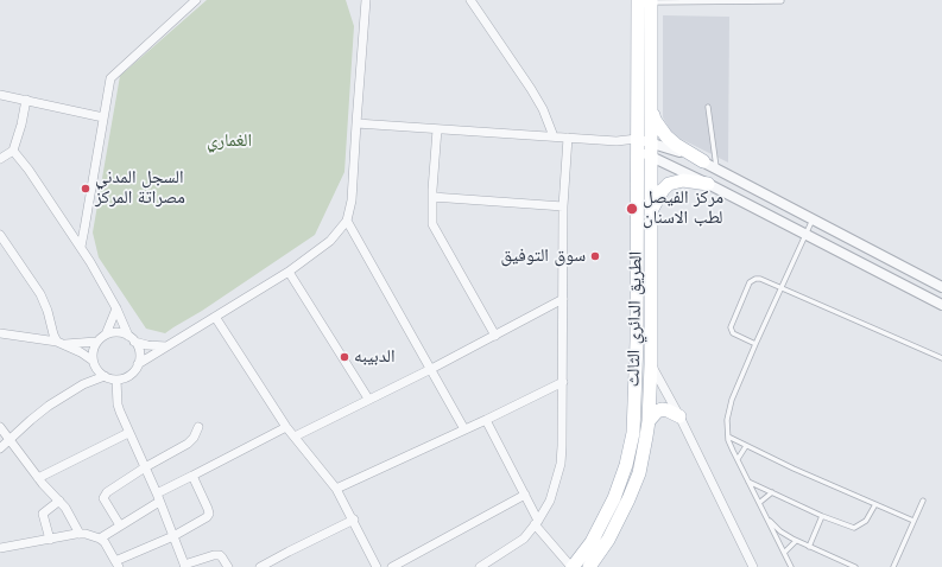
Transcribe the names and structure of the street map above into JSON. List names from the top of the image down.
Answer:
{
  "streets": {
    "main road": ["الطريق الدائري الثالث"]
  },
  "parks": ["الغماري"],
  "places": [
    "السجل المدني مصراتة المركز",
    "مركز الفيصل لطب الاسنان",
    "سوق التوفيق",
    "الدبيبه"
  ]
}
